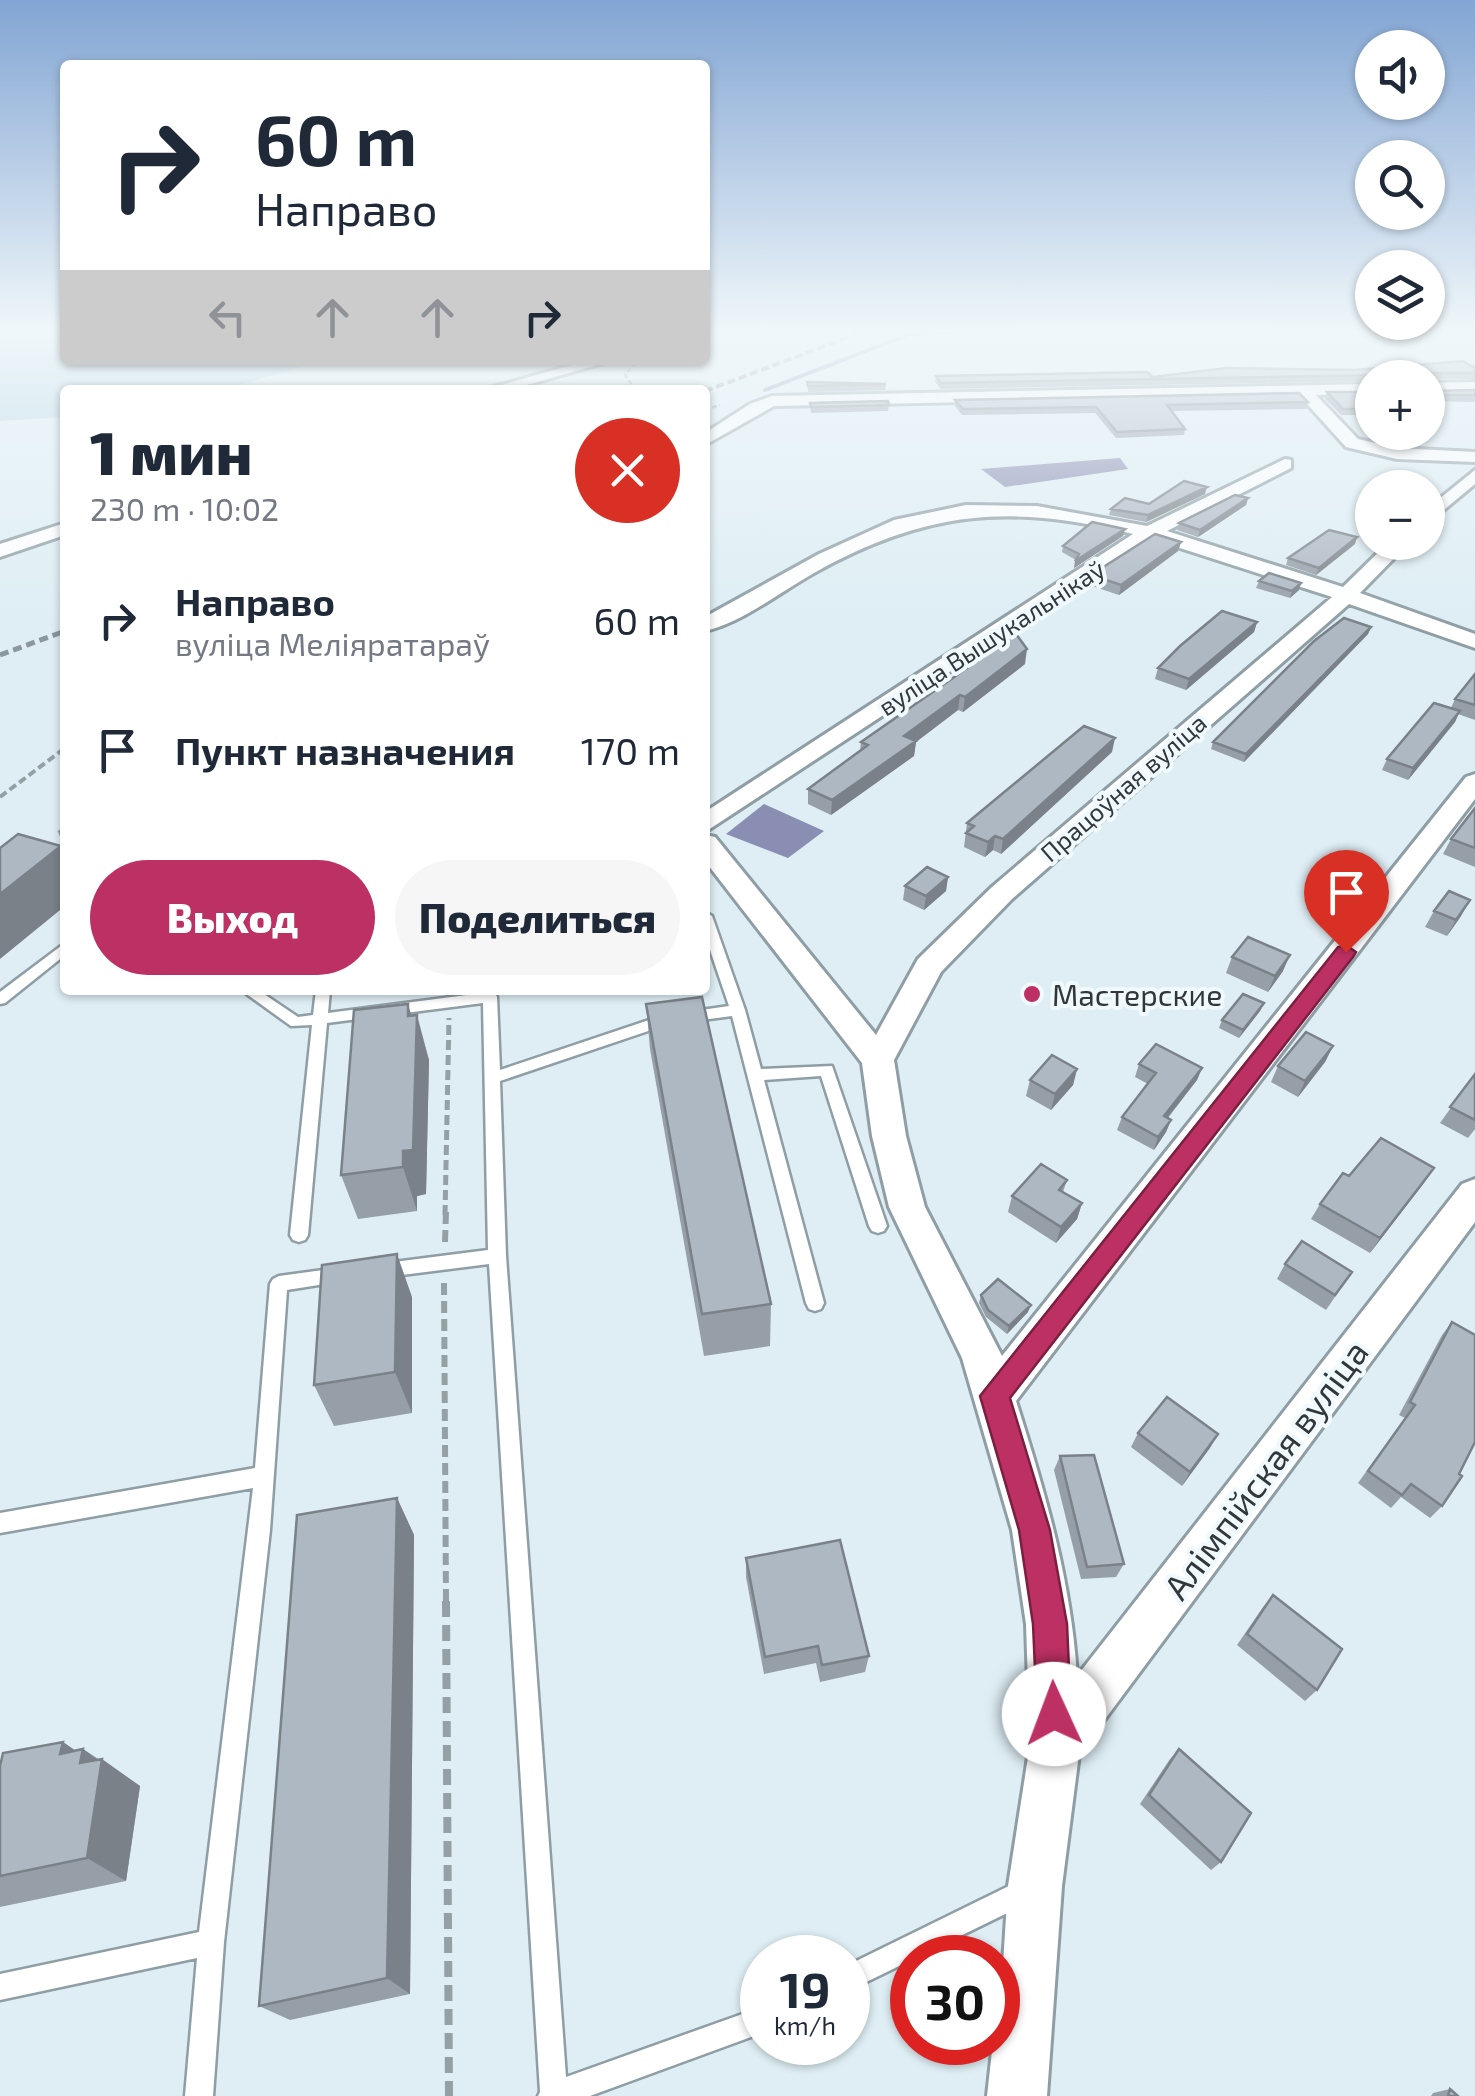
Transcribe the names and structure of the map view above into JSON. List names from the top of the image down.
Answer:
{
  "streets": {
    "street": ["вуліца Вышукальнікаў", "Працоўная вуліца", "Алімпійская вуліца"]
  },
  "places": ["Мастерские"],
  "page": {
    "map_buttons": ["+", "−"],
    "turn": ["60 m", "Направо"],
    "heading": ["1 мин", "230 m · 10:02"],
    "list": [
      {
        "name": "Направо",
        "note": "вуліца Меліяратараў",
        "value": "60 m"
      },
      {
        "name": "Пункт назначения",
        "value": "170 m"
      }
    ],
    "buttons": ["Выход", "Поделиться"],
    "speed": "19 km/h",
    "limit": "30"
  }
}
